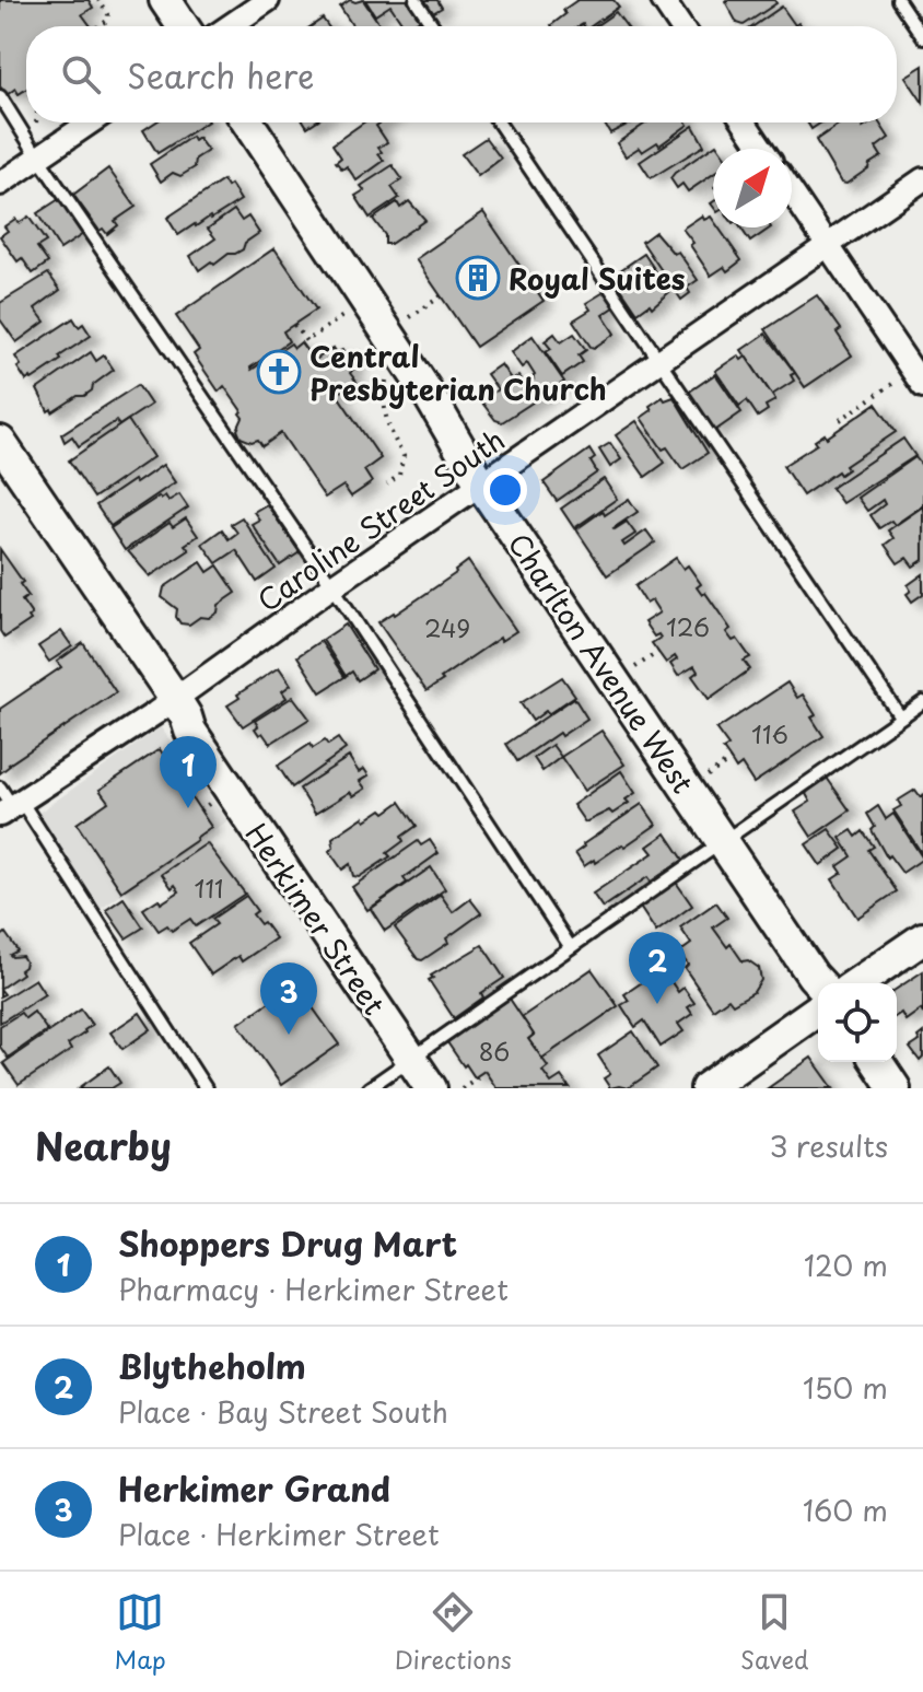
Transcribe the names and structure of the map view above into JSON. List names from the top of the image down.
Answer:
{
  "streets": {
    "street": ["Caroline Street South", "Charlton Avenue West", "Herkimer Street"]
  },
  "crossings": [
    ["Caroline Street South", "Charlton Avenue West"],
    ["Caroline Street South", "Herkimer Street"]
  ],
  "places": {
    "building": ["Royal Suites"],
    "church": ["Central Presbyterian Church"]
  },
  "house_numbers": [
    "126",
    "249",
    "116",
    "111",
    "86"
  ],
  "north": "top right",
  "page": {
    "search": "Search here",
    "pins": ["1", "2", "3"],
    "heading": ["Nearby", "3 results"],
    "list": [
      {
        "mark": "1",
        "name": "Shoppers Drug Mart",
        "note": "Pharmacy · Herkimer Street",
        "value": "120 m"
      },
      {
        "mark": "2",
        "name": "Blytheholm",
        "note": "Place · Bay Street South",
        "value": "150 m"
      },
      {
        "mark": "3",
        "name": "Herkimer Grand",
        "note": "Place · Herkimer Street",
        "value": "160 m"
      }
    ],
    "nav": ["Map", "Directions", "Saved"]
  }
}
